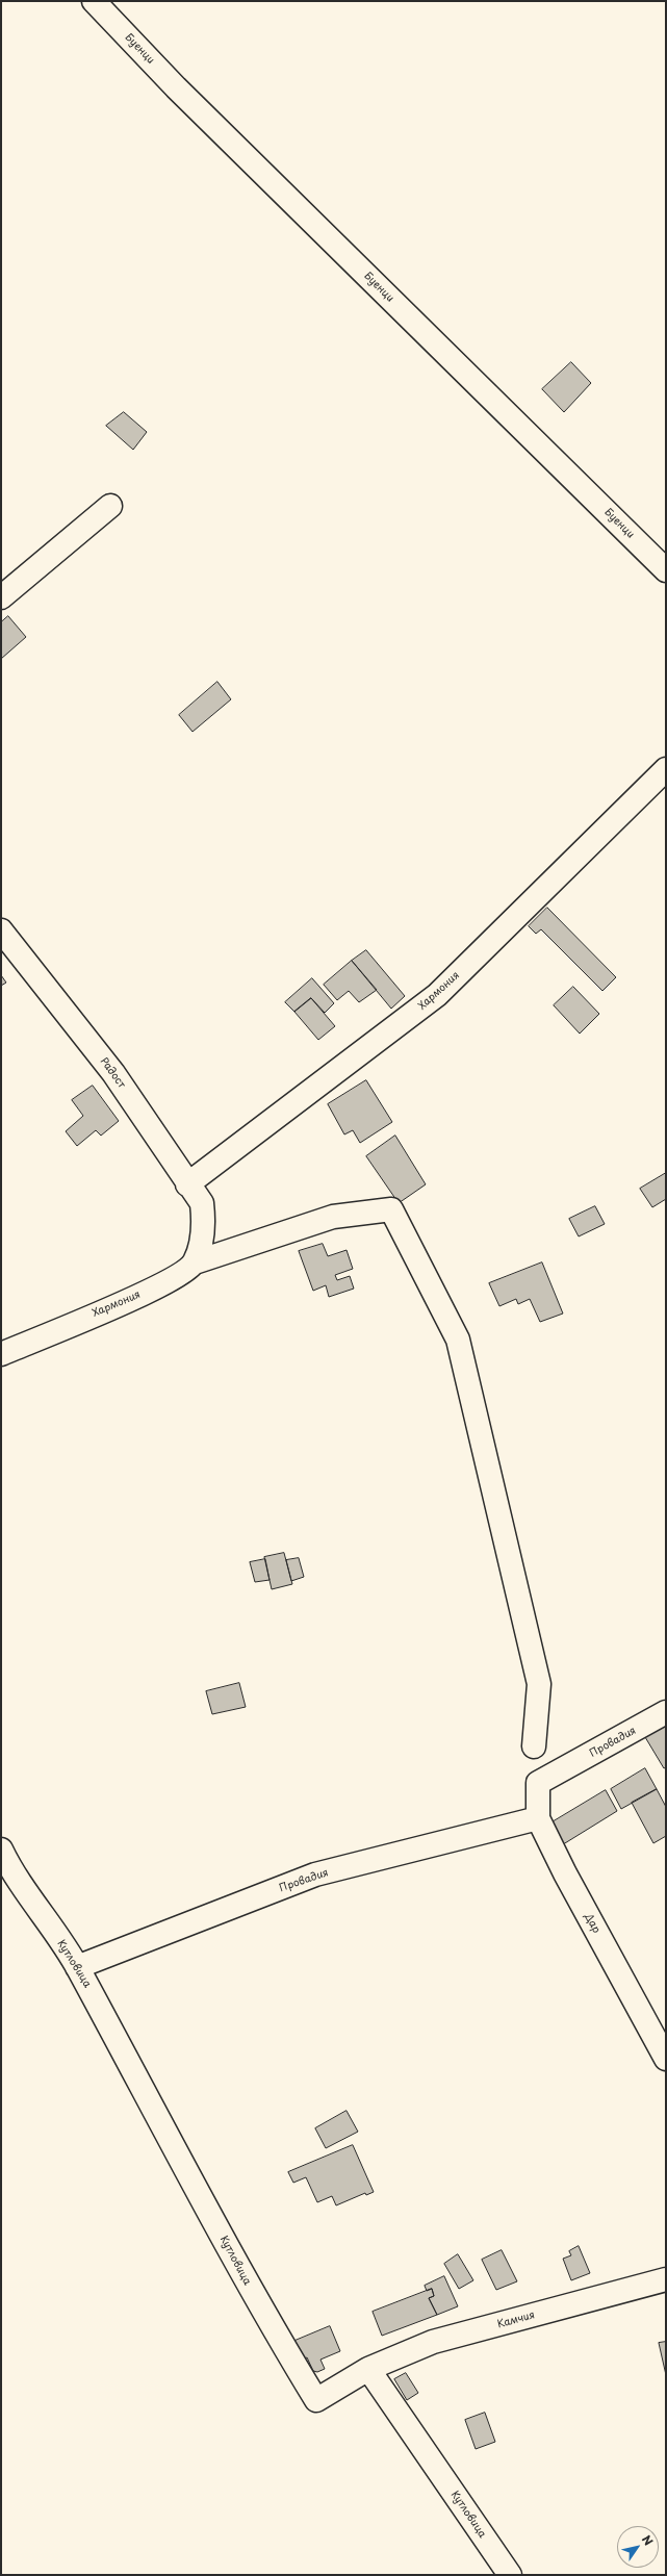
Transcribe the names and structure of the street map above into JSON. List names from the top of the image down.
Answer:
{
  "streets": {
    "street": [
      "Буенци",
      "Хармония",
      "Радост",
      "Провадия",
      "Дар",
      "Кутловица",
      "Камчия"
    ]
  },
  "crossings": [
    ["Хармония", "Радост"],
    ["Провадия", "Дар"],
    ["Провадия", "Кутловица"],
    ["Кутловица", "Камчия"]
  ],
  "north": "top right"
}
